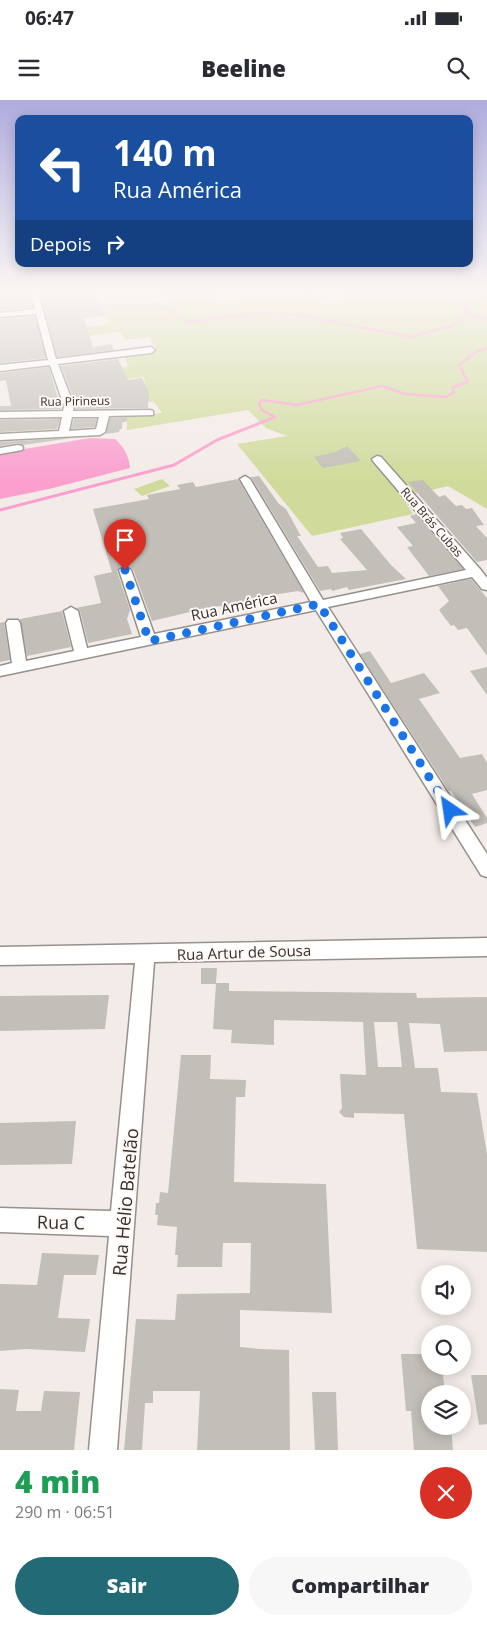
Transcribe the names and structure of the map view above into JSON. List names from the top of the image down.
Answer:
{
  "streets": {
    "street": [
      "Rua Pirineus",
      "Rua Brás Cubas",
      "Rua América",
      "Rua Artur de Sousa",
      "Rua Hélio Batelão",
      "Rua C"
    ]
  },
  "crossings": [
    ["Rua Brás Cubas", "Rua América"],
    ["Rua Artur de Sousa", "Rua Hélio Batelão"],
    ["Rua Hélio Batelão", "Rua C"]
  ],
  "page": {
    "status": "06:47",
    "header": "Beeline",
    "turn": ["140 m", "Rua América"],
    "then": "Depois",
    "heading": ["4 min", "290 m · 06:51"],
    "buttons": ["Sair", "Compartilhar"]
  }
}
